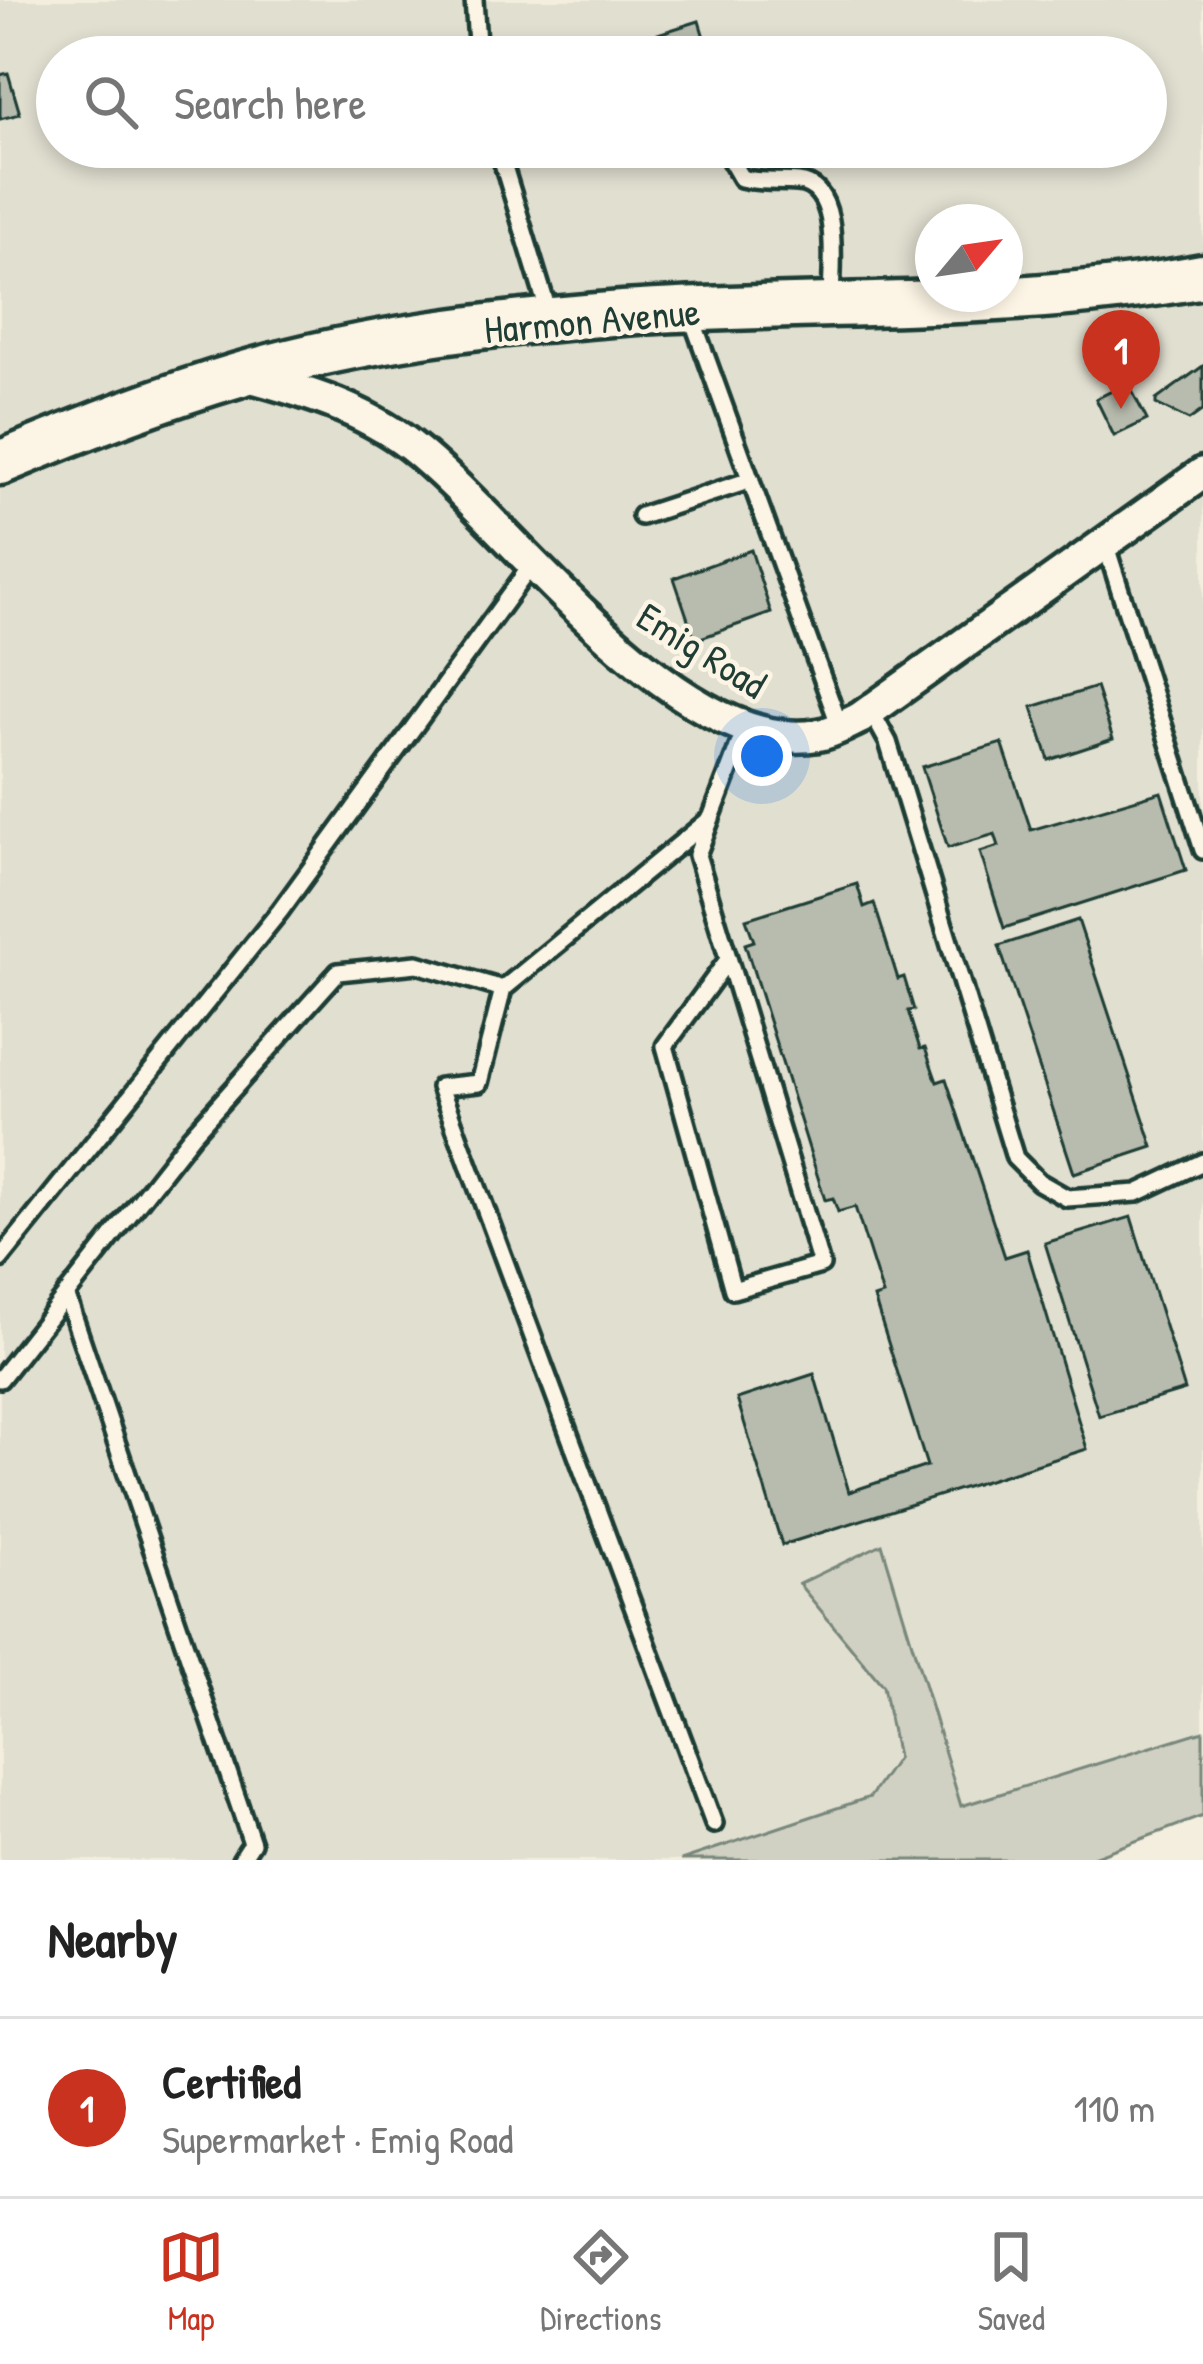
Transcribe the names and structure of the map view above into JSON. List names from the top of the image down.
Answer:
{
  "streets": {
    "main road": ["Harmon Avenue"],
    "street": ["Emig Road"]
  },
  "crossings": [
    ["Harmon Avenue", "Emig Road"]
  ],
  "north": "top right",
  "page": {
    "search": "Search here",
    "pins": "1",
    "heading": "Nearby",
    "list": [
      {
        "mark": "1",
        "name": "Certified",
        "note": "Supermarket · Emig Road",
        "value": "110 m"
      }
    ],
    "nav": ["Map", "Directions", "Saved"]
  }
}
